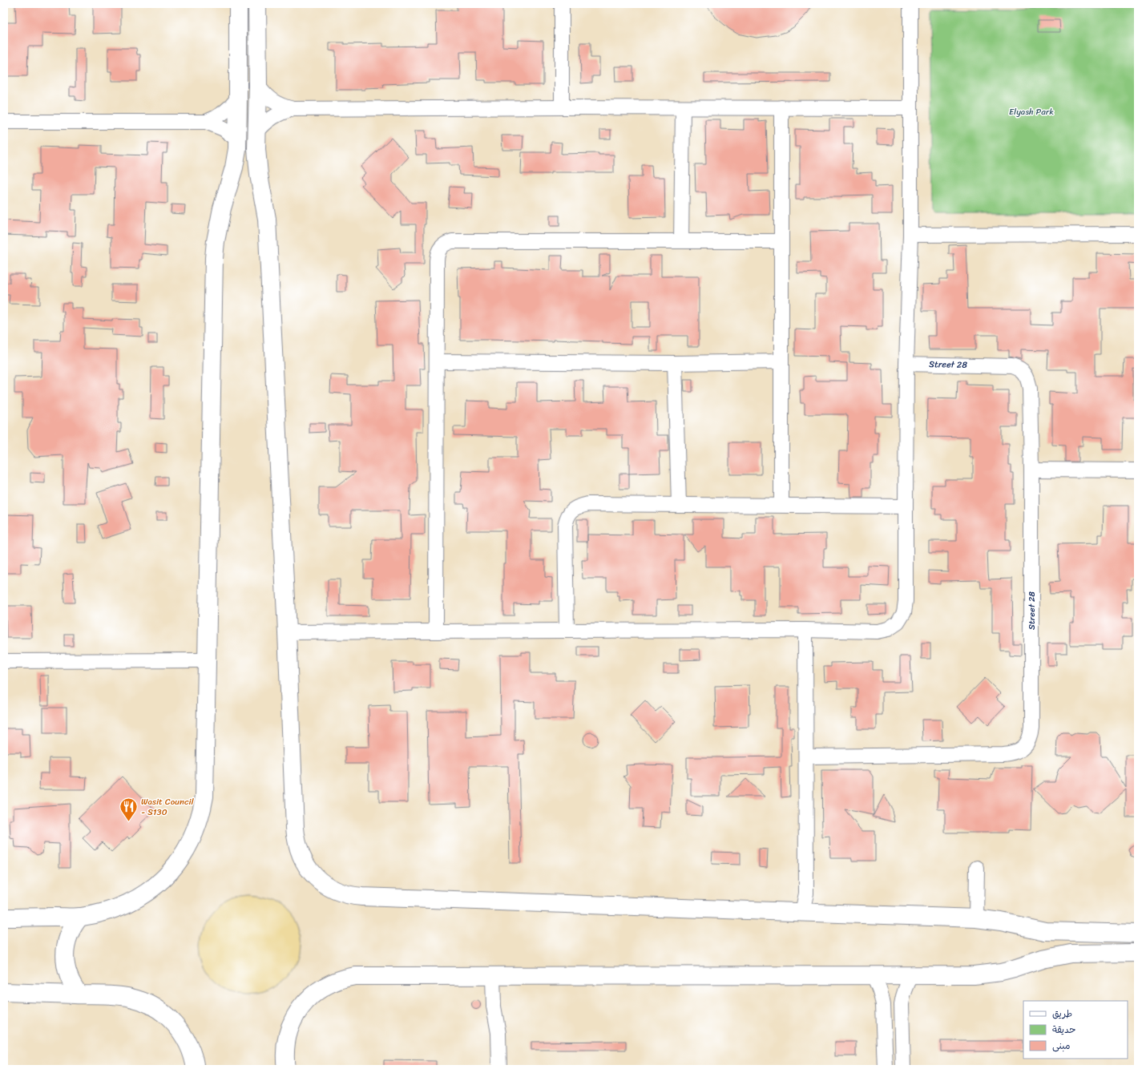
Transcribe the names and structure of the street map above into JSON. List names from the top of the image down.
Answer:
{
  "streets": {
    "street": ["Street 28"]
  },
  "parks": ["Elyash Park"],
  "places": {
    "restaurant": ["Wasit Council - S130"]
  },
  "legend": ["طريق", "حديقة", "مبنى"]
}
